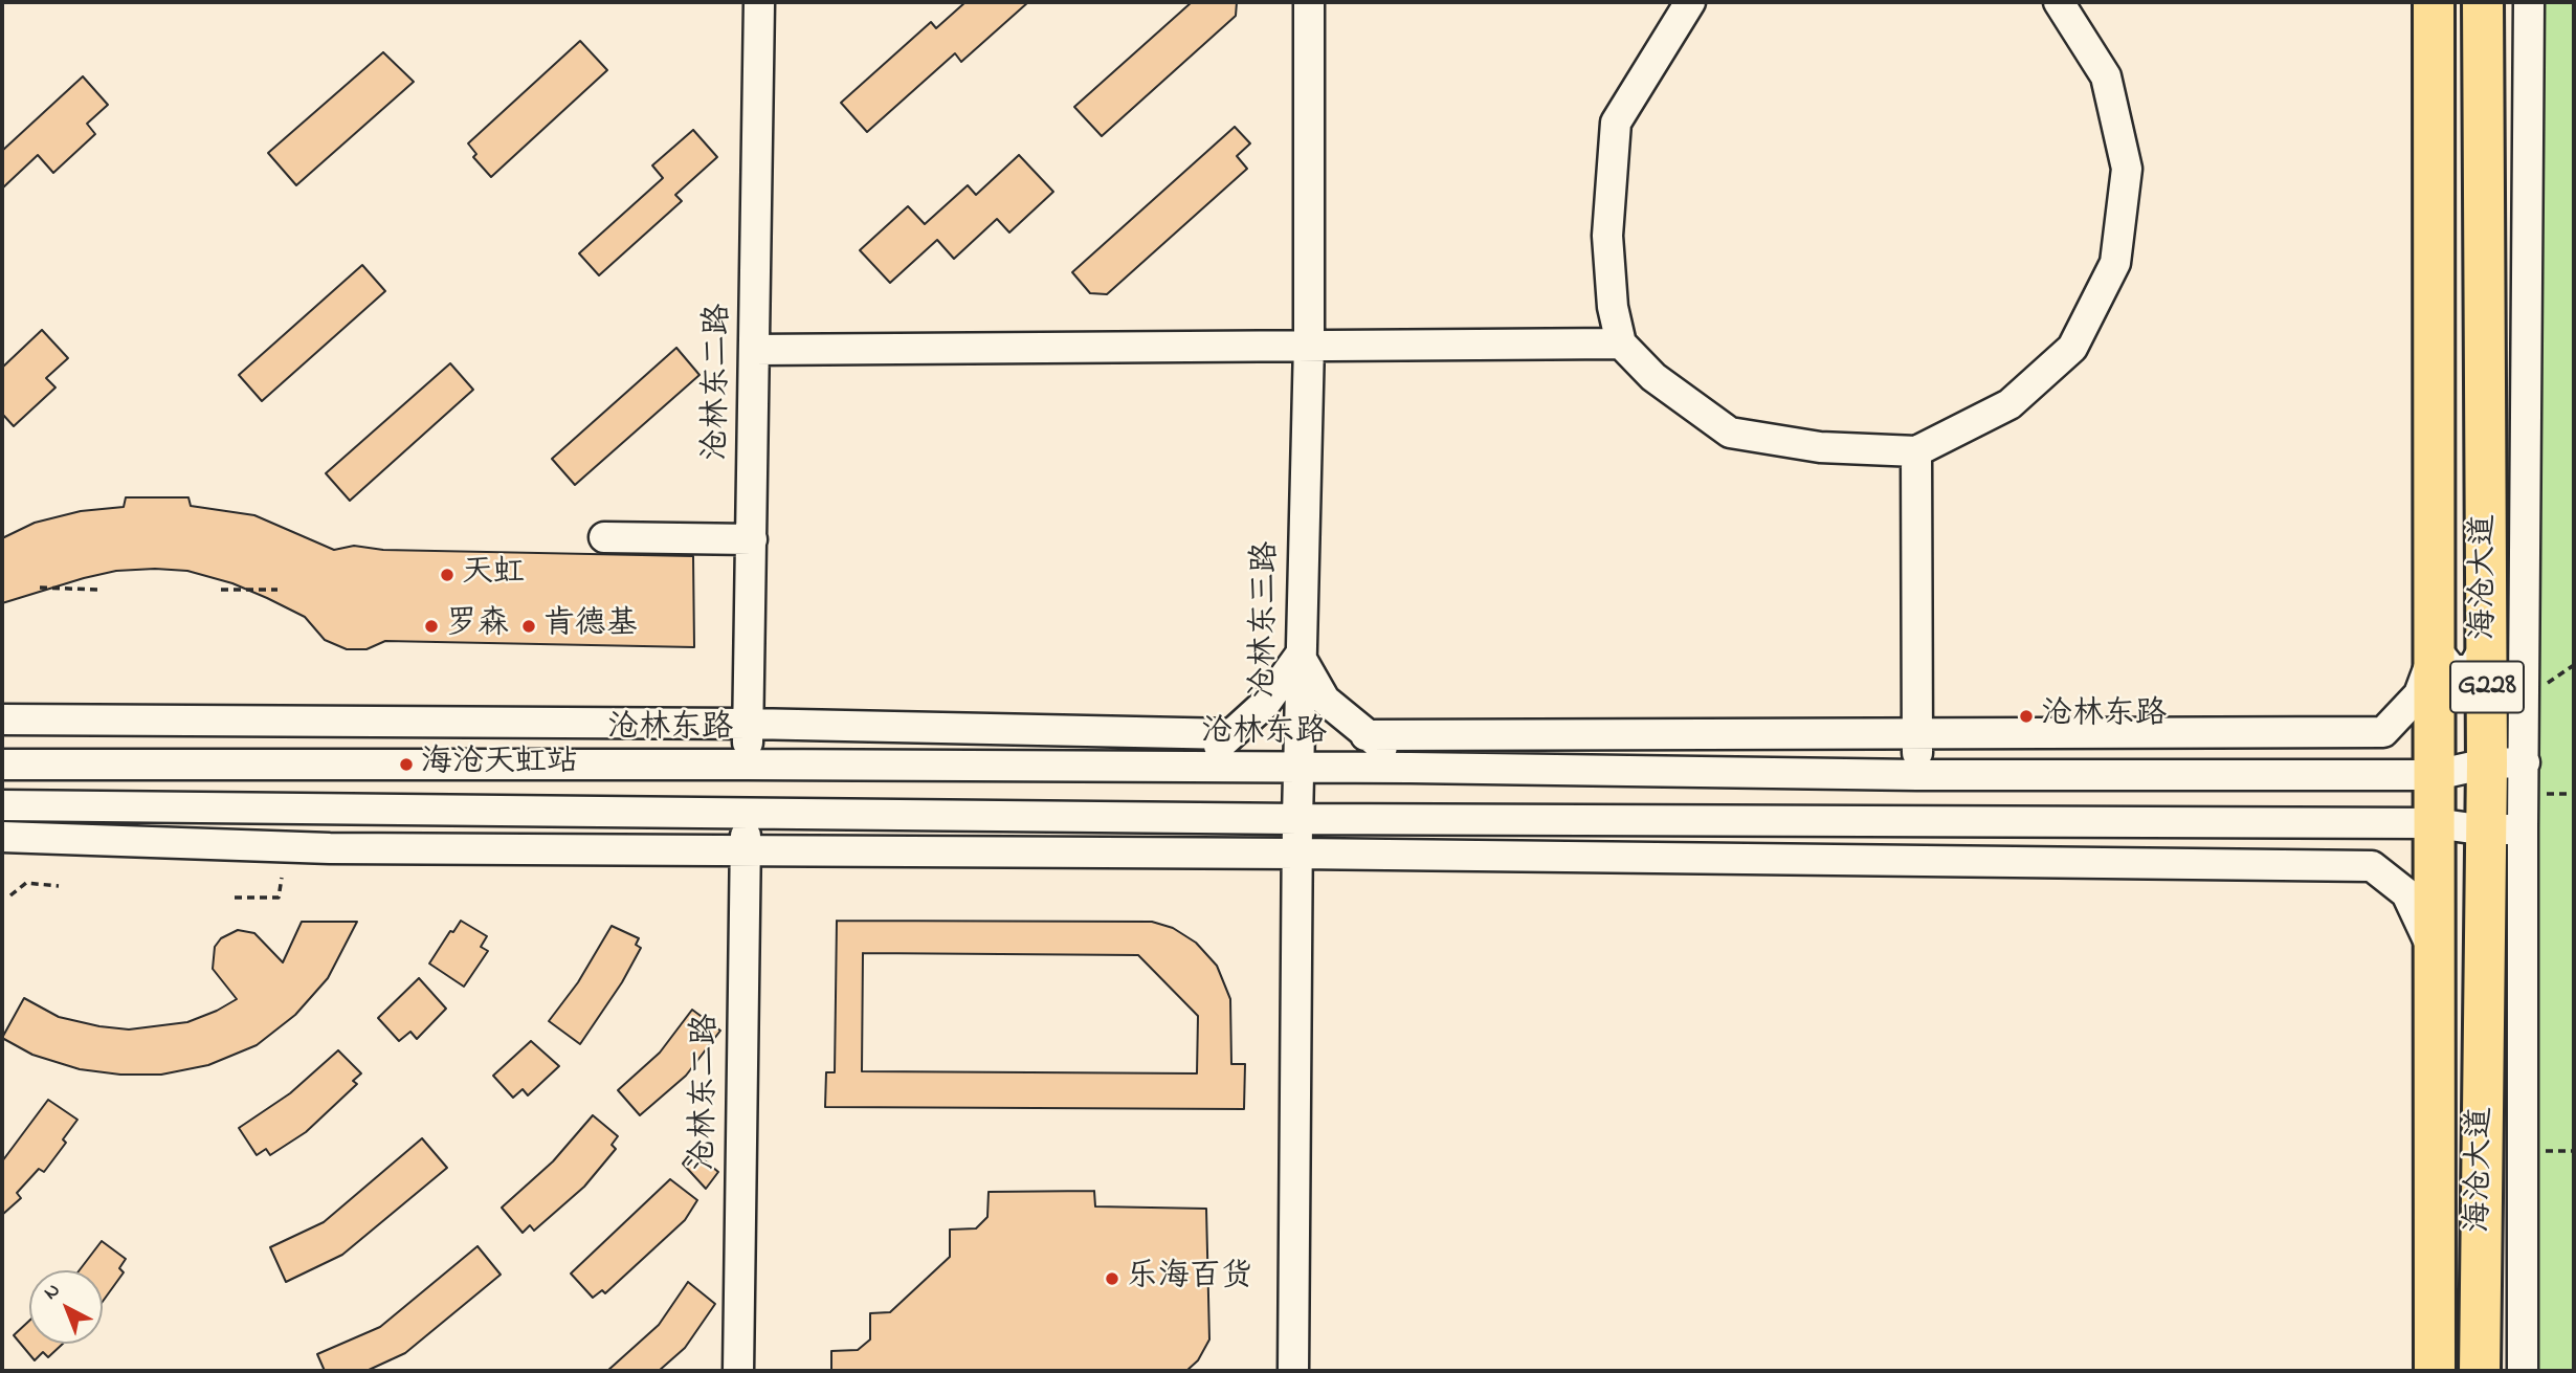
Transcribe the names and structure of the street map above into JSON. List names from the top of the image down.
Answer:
{
  "streets": {
    "highway": ["海沧大道", "G228"],
    "street": ["沧林东二路", "沧林东三路", "沧林东路"]
  },
  "crossings": [
    ["沧林东二路", "沧林东路"],
    ["海沧大道", "沧林东路"],
    ["沧林东三路", "沧林东路"]
  ],
  "places": [
    "天虹",
    "罗森",
    "肯德基",
    "沧林东路",
    "海沧天虹站",
    "乐海百货"
  ],
  "north": "top left"
}
